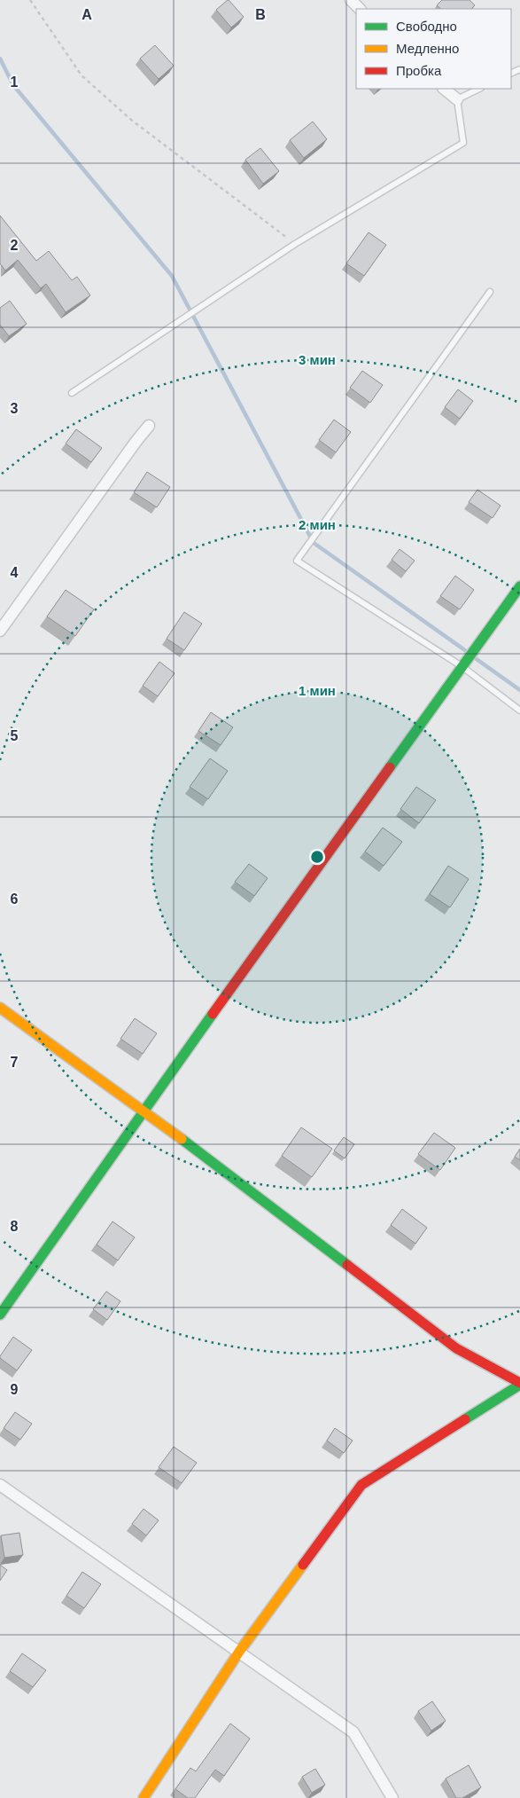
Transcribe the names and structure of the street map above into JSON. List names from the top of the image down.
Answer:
{
  "legend": ["Свободно", "Медленно", "Пробка"],
  "grid": {
    "columns": ["A", "B"],
    "rows": [
      "1",
      "2",
      "3",
      "4",
      "5",
      "6",
      "7",
      "8",
      "9"
    ]
  },
  "rings": ["3 мин", "2 мин", "1 мин"]
}
